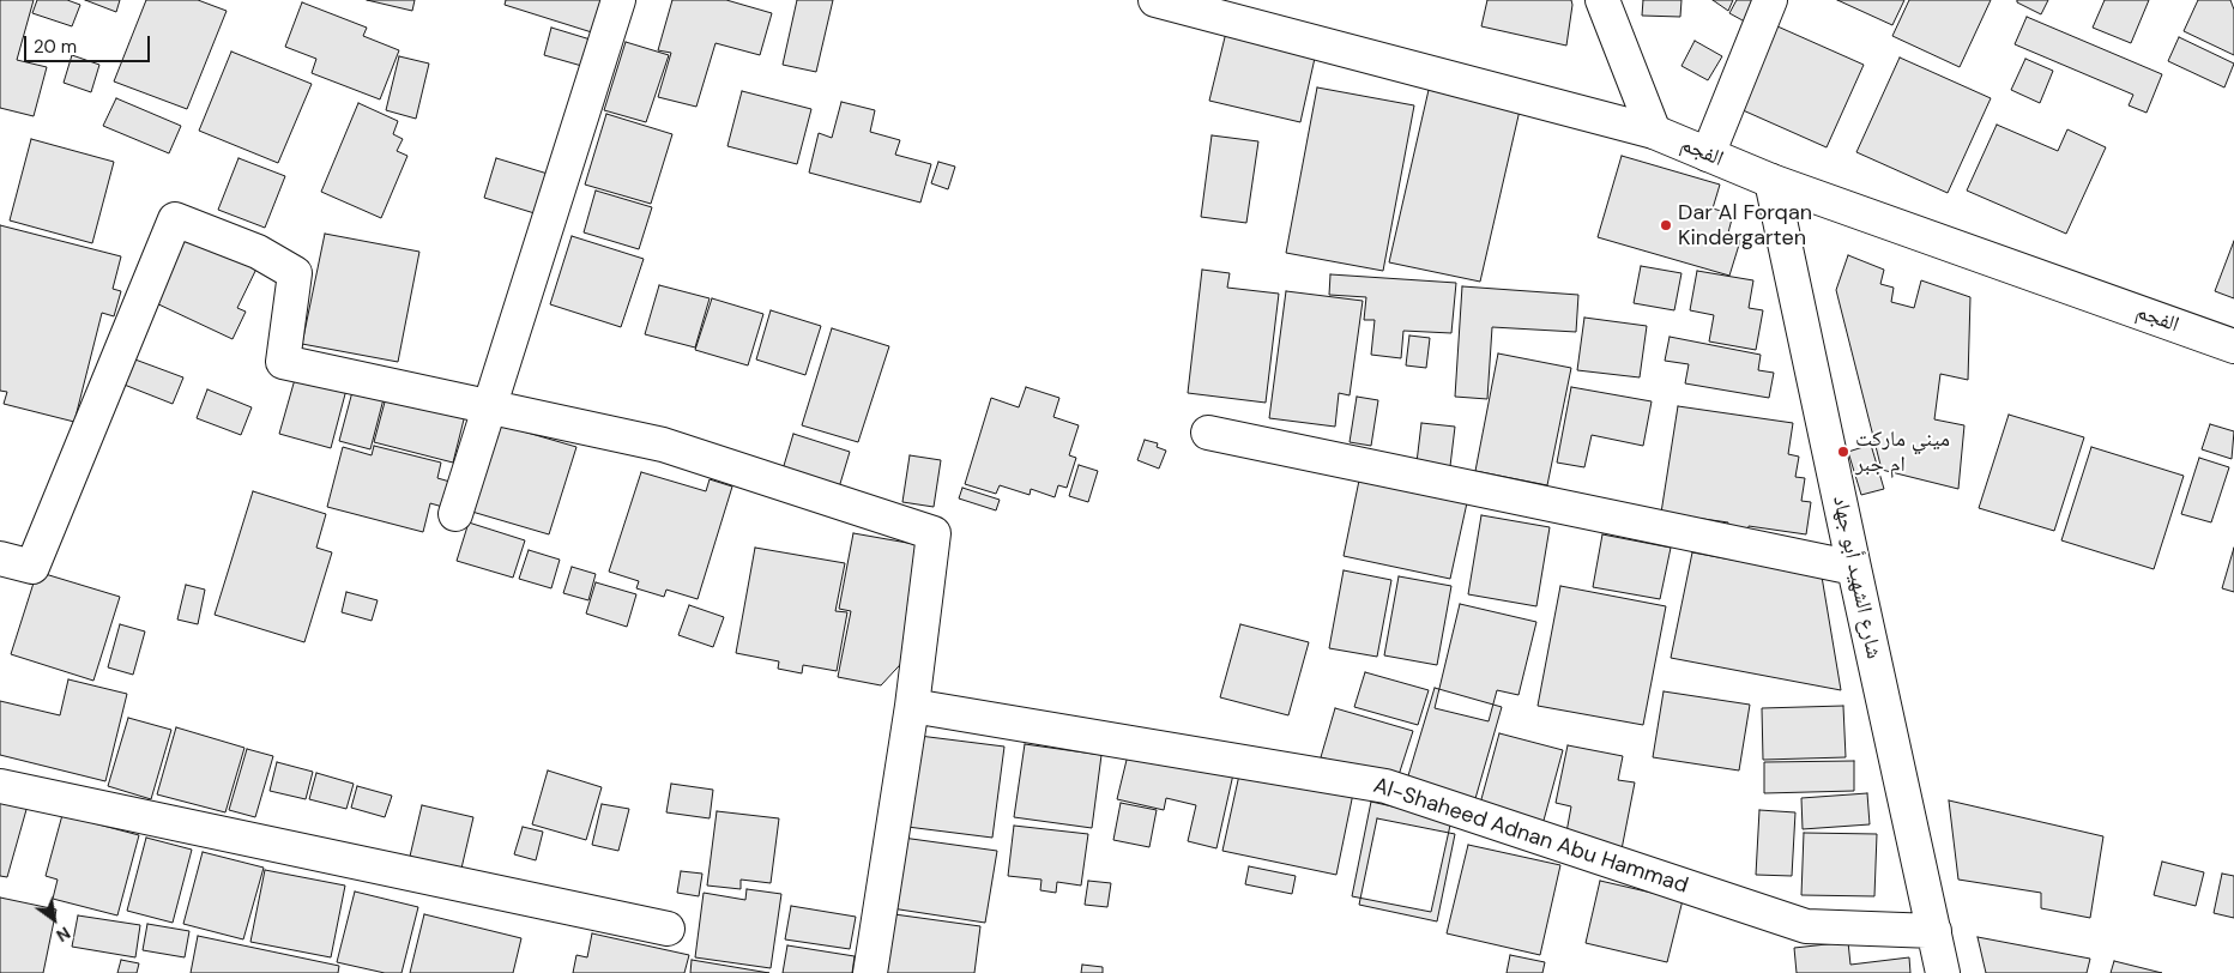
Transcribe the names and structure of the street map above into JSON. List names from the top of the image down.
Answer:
{
  "streets": {
    "street": ["الفجم", "شارع الشهيد أبو جهاد", "Al-Shaheed Adnan Abu Hammad"]
  },
  "crossings": [
    ["الفجم", "شارع الشهيد أبو جهاد"],
    ["شارع الشهيد أبو جهاد", "Al-Shaheed Adnan Abu Hammad"]
  ],
  "places": ["Dar Al Forqan Kindergarten", "ميني ماركت ام جبر"],
  "scale_bar": "20 m",
  "north": "bottom right"
}
